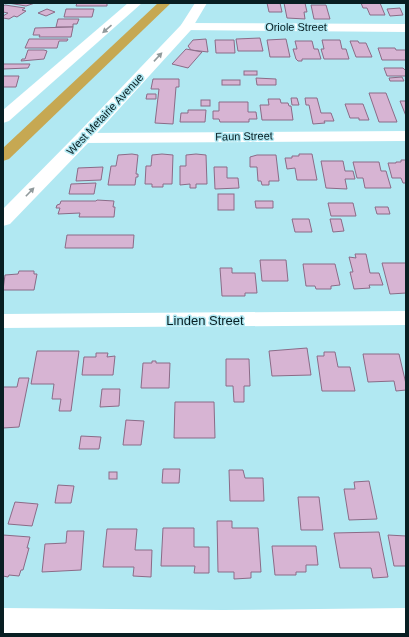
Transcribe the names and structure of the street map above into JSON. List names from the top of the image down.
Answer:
{
  "streets": {
    "main road": ["West Metairie Avenue"],
    "street": ["Oriole Street", "Faun Street", "Linden Street"]
  },
  "crossings": [
    ["Oriole Street", "West Metairie Avenue"],
    ["West Metairie Avenue", "Faun Street"]
  ]
}
